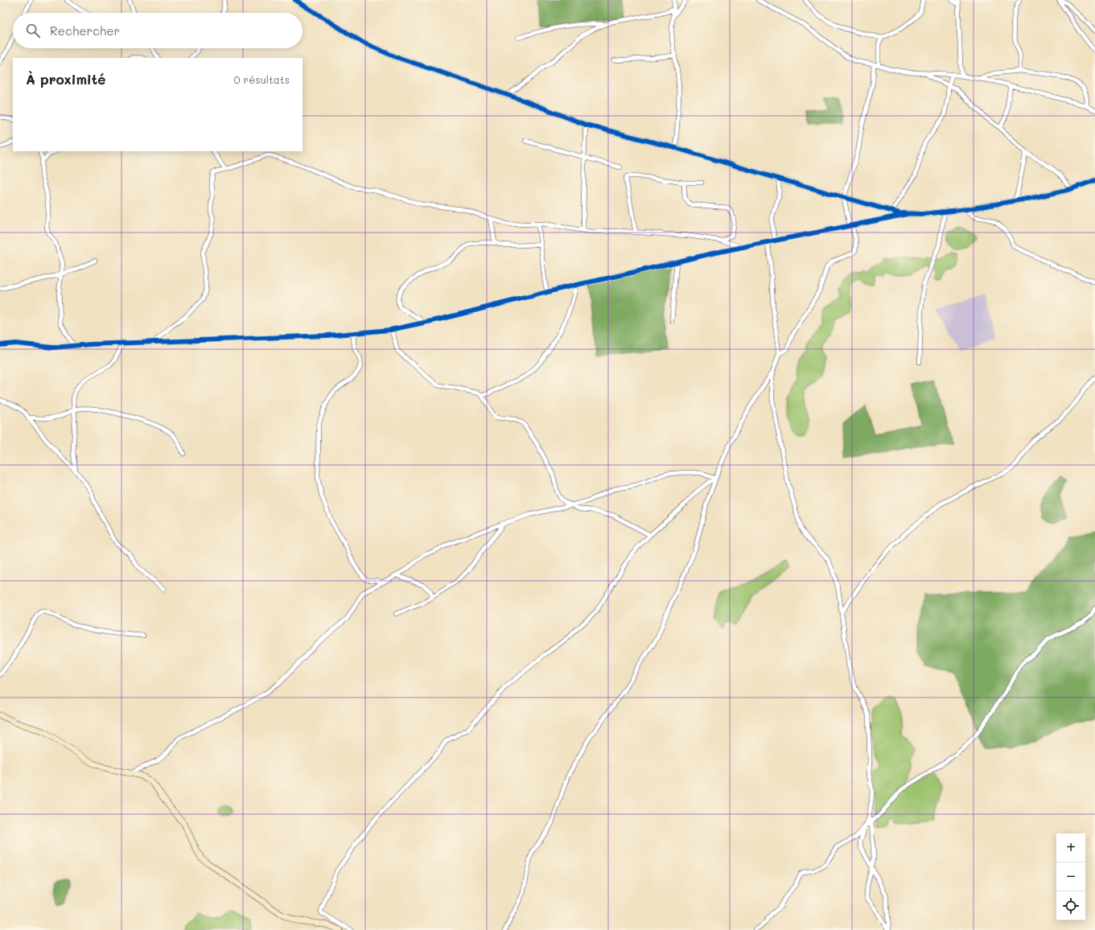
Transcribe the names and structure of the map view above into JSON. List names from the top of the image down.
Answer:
{
  "page": {
    "search": "Rechercher",
    "heading": ["À proximité", "0 résultats"],
    "map_buttons": ["+", "−"]
  }
}
